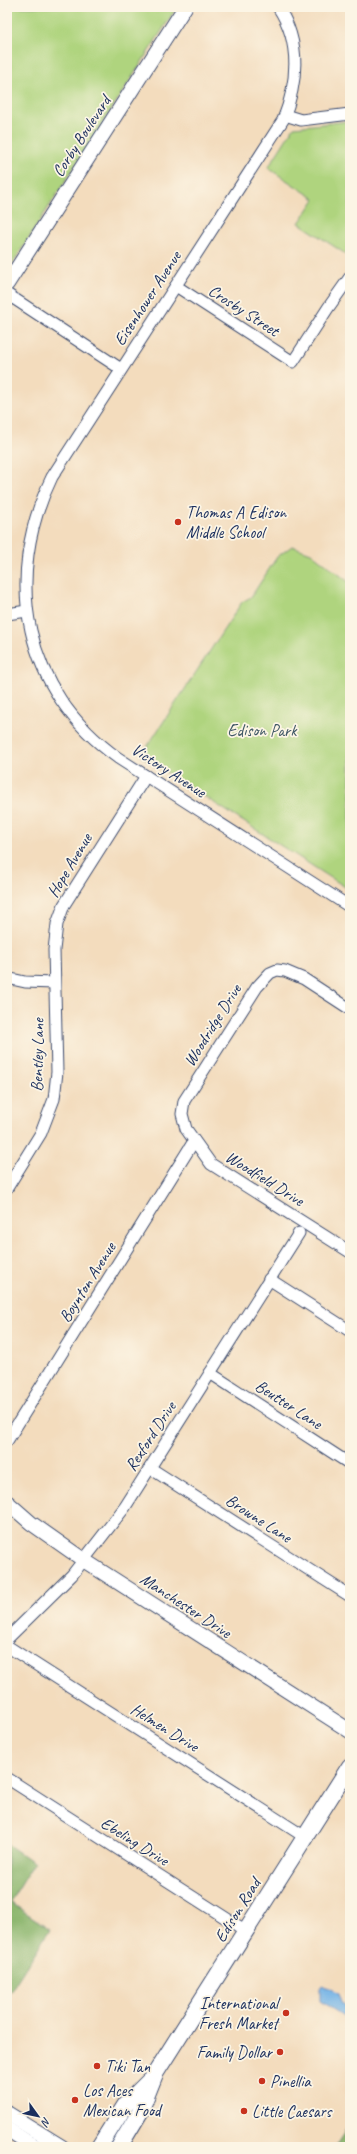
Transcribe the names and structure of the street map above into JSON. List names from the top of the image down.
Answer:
{
  "streets": {
    "main road": ["Edison Road"],
    "street": [
      "Corby Boulevard",
      "Eisenhower Avenue",
      "Crosby Street",
      "Victory Avenue",
      "Hope Avenue",
      "Woodridge Drive",
      "Bentley Lane",
      "Woodfield Drive",
      "Boynton Avenue",
      "Beutter Lane",
      "Rexford Drive",
      "Browne Lane",
      "Manchester Drive",
      "Helmen Drive",
      "Ebeling Drive"
    ]
  },
  "crossings": [
    ["Eisenhower Avenue", "Crosby Street"],
    ["Eisenhower Avenue", "Victory Avenue"],
    ["Victory Avenue", "Hope Avenue"],
    ["Hope Avenue", "Bentley Lane"],
    ["Woodridge Drive", "Woodfield Drive"],
    ["Woodfield Drive", "Boynton Avenue"],
    ["Beutter Lane", "Rexford Drive"],
    ["Rexford Drive", "Browne Lane"],
    ["Rexford Drive", "Manchester Drive"],
    ["Helmen Drive", "Edison Road"],
    ["Ebeling Drive", "Edison Road"]
  ],
  "parks": ["Edison Park"],
  "places": [
    "Thomas A Edison Middle School",
    "International Fresh Market",
    "Family Dollar",
    "Tiki Tan",
    "Pinellia",
    "Los Aces Mexican Food",
    "Little Caesars"
  ],
  "north": "bottom right"
}
